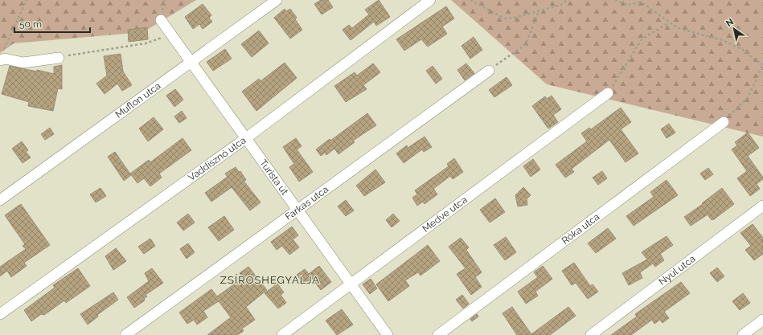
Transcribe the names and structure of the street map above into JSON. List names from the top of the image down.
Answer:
{
  "streets": {
    "street": [
      "Muflon utca",
      "Vaddisznó utca",
      "Turista út",
      "Farkas utca",
      "Medve utca",
      "Róka utca",
      "Nyúl utca"
    ]
  },
  "crossings": [
    ["Muflon utca", "Turista út"],
    ["Vaddisznó utca", "Turista út"],
    ["Turista út", "Farkas utca"],
    ["Turista út", "Medve utca"]
  ],
  "districts": ["ZSÍROSHEGYALJA"],
  "scale_bar": "50 m",
  "north": "top left"
}
